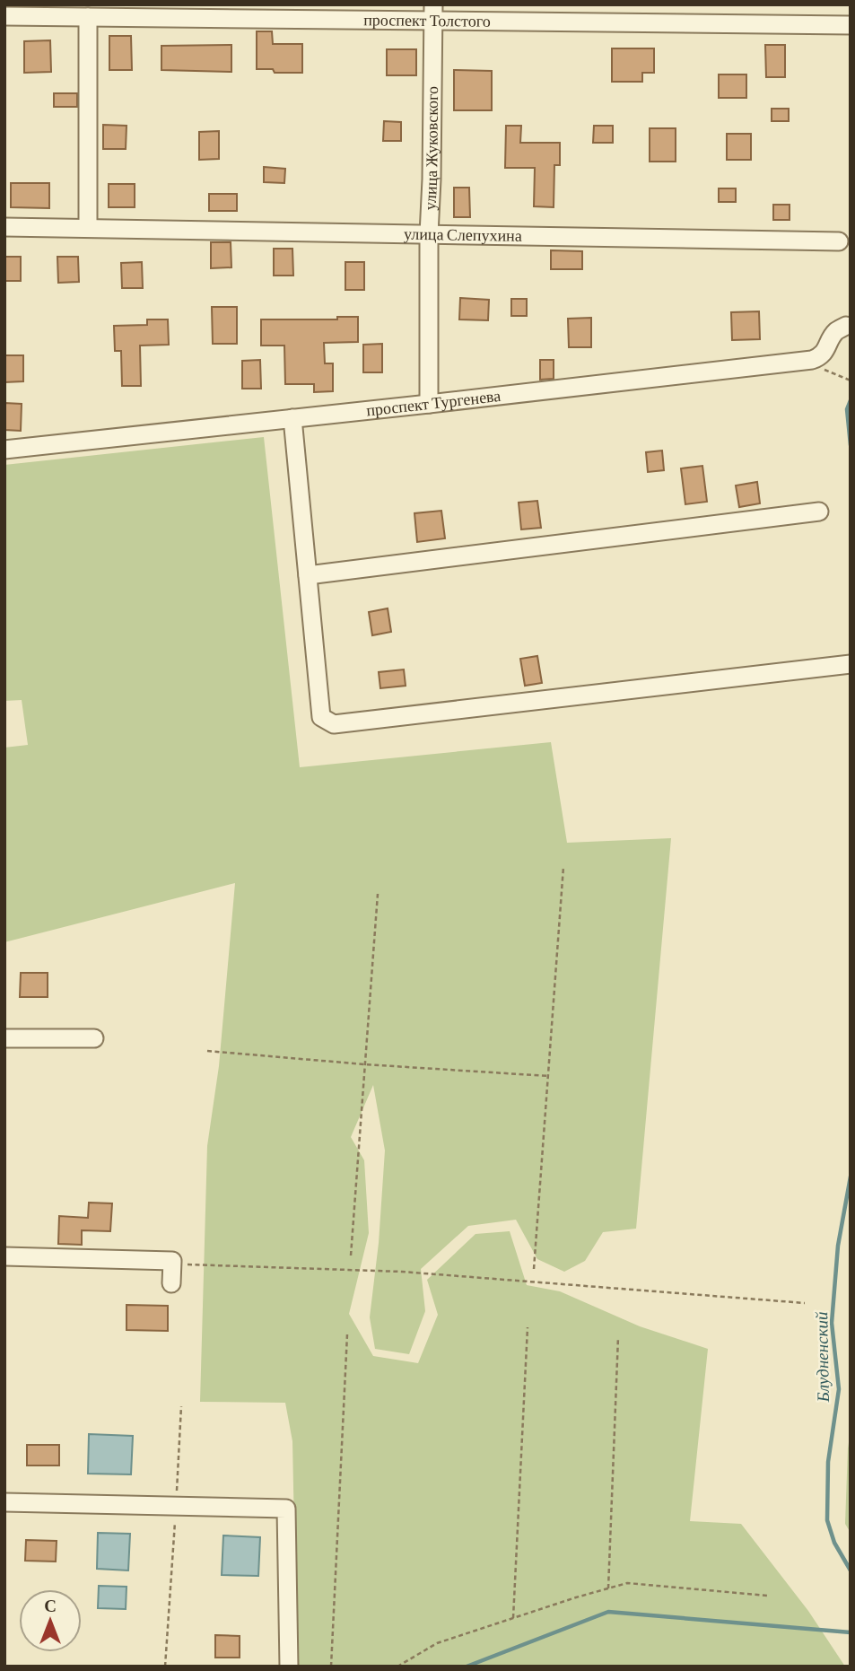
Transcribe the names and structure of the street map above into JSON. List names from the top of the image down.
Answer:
{
  "streets": {
    "street": [
      "проспект Толстого",
      "улица Жуковского",
      "улица Слепухина",
      "проспект Тургенева"
    ]
  },
  "crossings": [
    ["проспект Толстого", "улица Жуковского"],
    ["улица Жуковского", "улица Слепухина"],
    ["улица Жуковского", "проспект Тургенева"]
  ],
  "water": ["Блудненский"],
  "north": "top"
}
